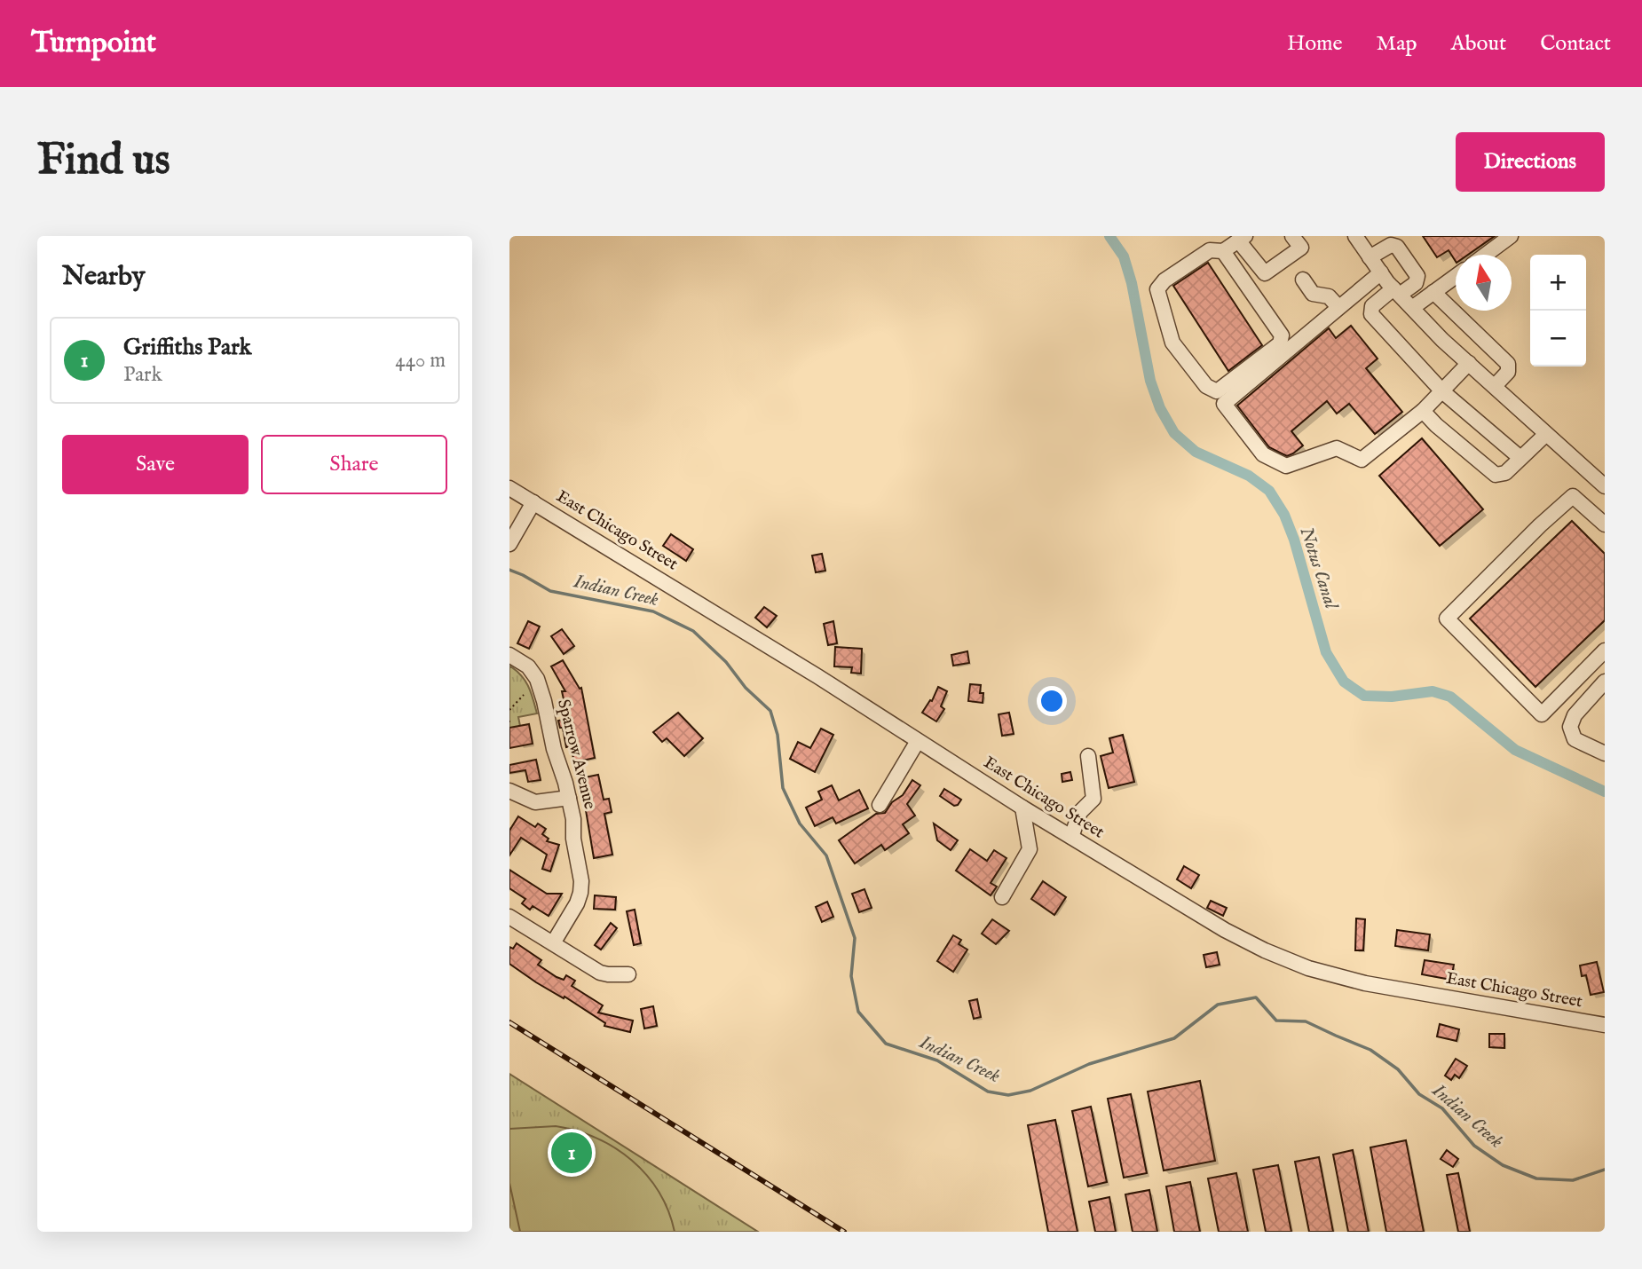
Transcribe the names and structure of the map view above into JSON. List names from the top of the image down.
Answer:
{
  "streets": {
    "street": ["East Chicago Street", "Sparrow Avenue"]
  },
  "water": ["Notus Canal", "Indian Creek"],
  "north": "top",
  "page": {
    "header": "Turnpoint",
    "nav": [
      "Home",
      "Map",
      "About",
      "Contact"
    ],
    "buttons": [
      "Directions",
      ["Save", "Share"]
    ],
    "title": "Find us",
    "heading": "Nearby",
    "map_buttons": ["+", "−"],
    "list": [
      {
        "mark": "1",
        "name": "Griffiths Park",
        "note": "Park",
        "value": "440 m"
      }
    ],
    "pins": "1"
  }
}
